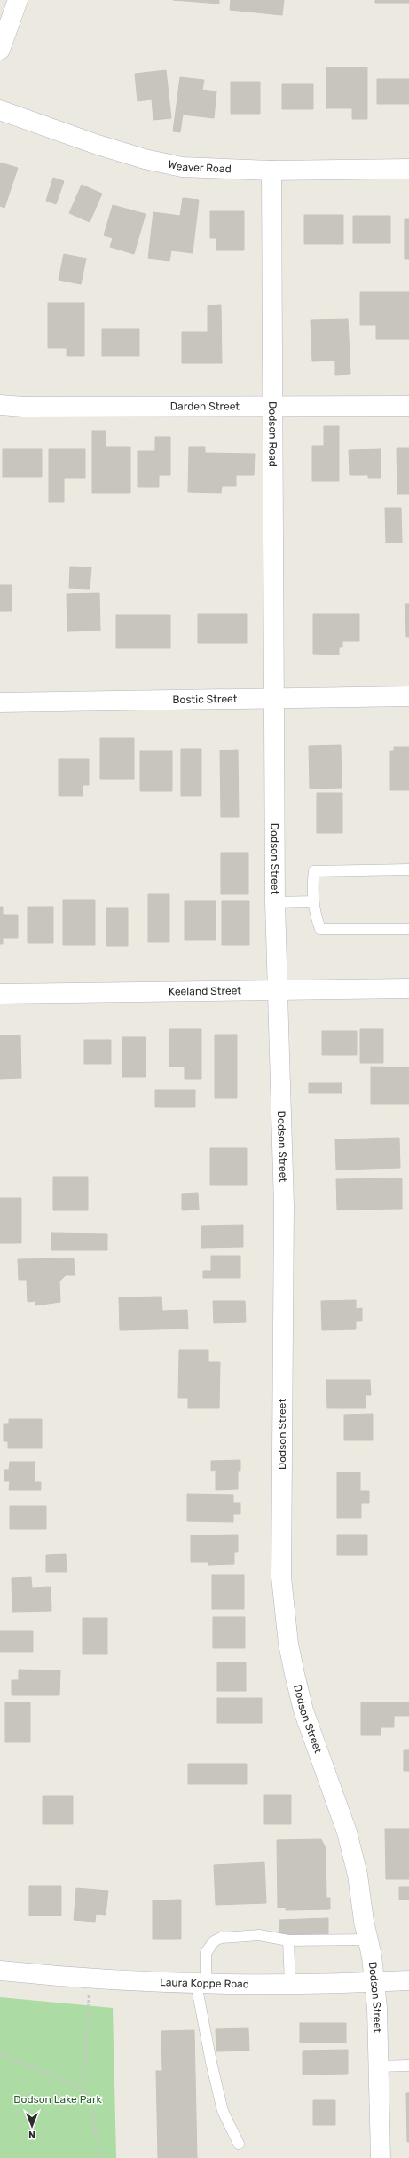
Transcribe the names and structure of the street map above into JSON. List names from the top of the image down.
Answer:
{
  "streets": {
    "street": [
      "Weaver Road",
      "Darden Street",
      "Dodson Road",
      "Bostic Street",
      "Dodson Street",
      "Keeland Street",
      "Laura Koppe Road"
    ]
  },
  "crossings": [
    ["Weaver Road", "Dodson Road"],
    ["Darden Street", "Dodson Road"],
    ["Dodson Road", "Bostic Street"],
    ["Dodson Road", "Dodson Street"],
    ["Bostic Street", "Dodson Street"],
    ["Dodson Street", "Keeland Street"],
    ["Dodson Street", "Laura Koppe Road"]
  ],
  "parks": ["Dodson Lake Park"],
  "north": "bottom"
}
